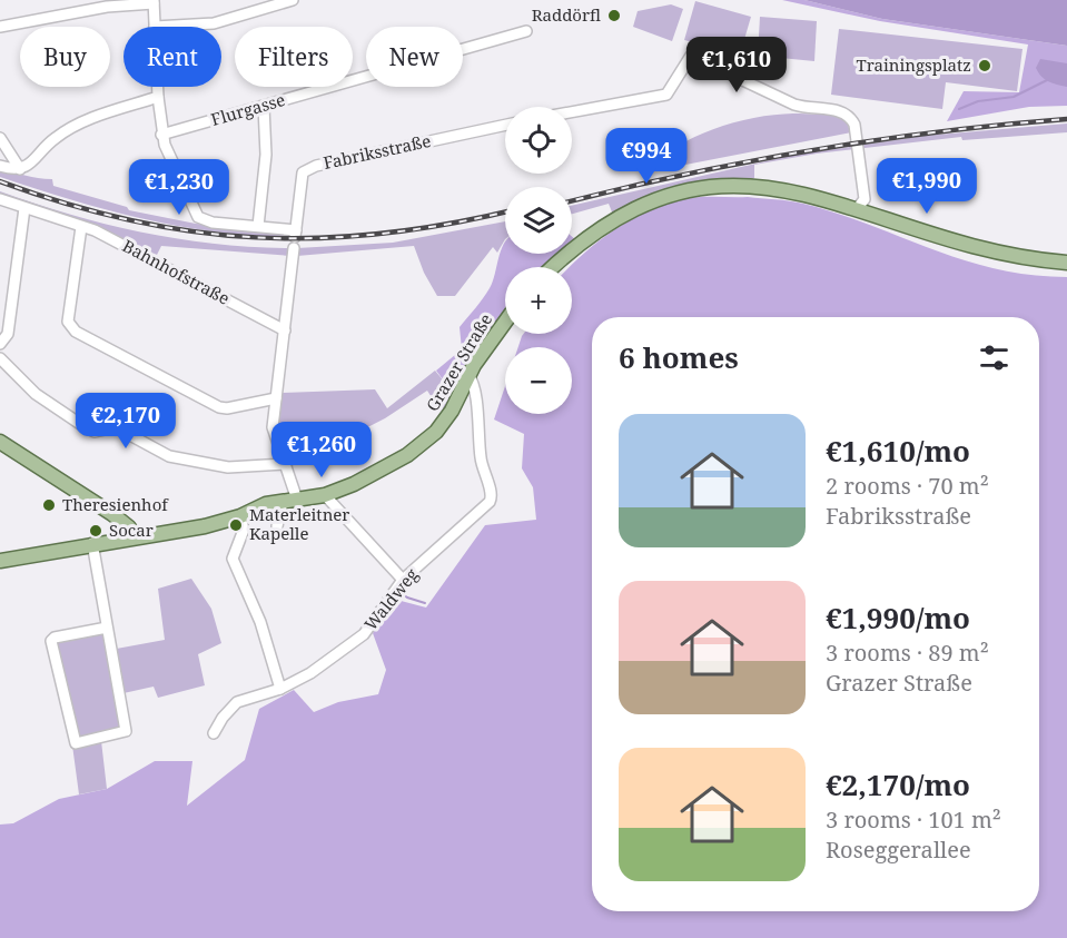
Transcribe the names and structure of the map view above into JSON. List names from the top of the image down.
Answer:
{
  "streets": {
    "main road": ["Grazer Straße"],
    "street": [
      "Flurgasse",
      "Fabriksstraße",
      "Bahnhofstraße",
      "Waldweg"
    ]
  },
  "crossings": [
    ["Fabriksstraße", "Bahnhofstraße"],
    ["Fabriksstraße", "Grazer Straße"],
    ["Grazer Straße", "Waldweg"]
  ],
  "places": [
    "Raddörfl",
    "Trainingsplatz",
    "Theresienhof",
    "Materleitner Kapelle",
    "Socar"
  ],
  "page": {
    "chip": [
      "Buy",
      "Rent",
      "Filters",
      "New"
    ],
    "price": [
      "€1,610",
      "€994",
      "€1,990",
      "€1,230",
      "€2,170",
      "€1,260"
    ],
    "map_buttons": ["+", "−"],
    "heading": "6 homes",
    "list": [
      {
        "name": "€1,610/mo",
        "note": "2 rooms · 70 m² · Fabriksstraße"
      },
      {
        "name": "€1,990/mo",
        "note": "3 rooms · 89 m² · Grazer Straße"
      },
      {
        "name": "€2,170/mo",
        "note": "3 rooms · 101 m² · Roseggerallee"
      }
    ]
  }
}
